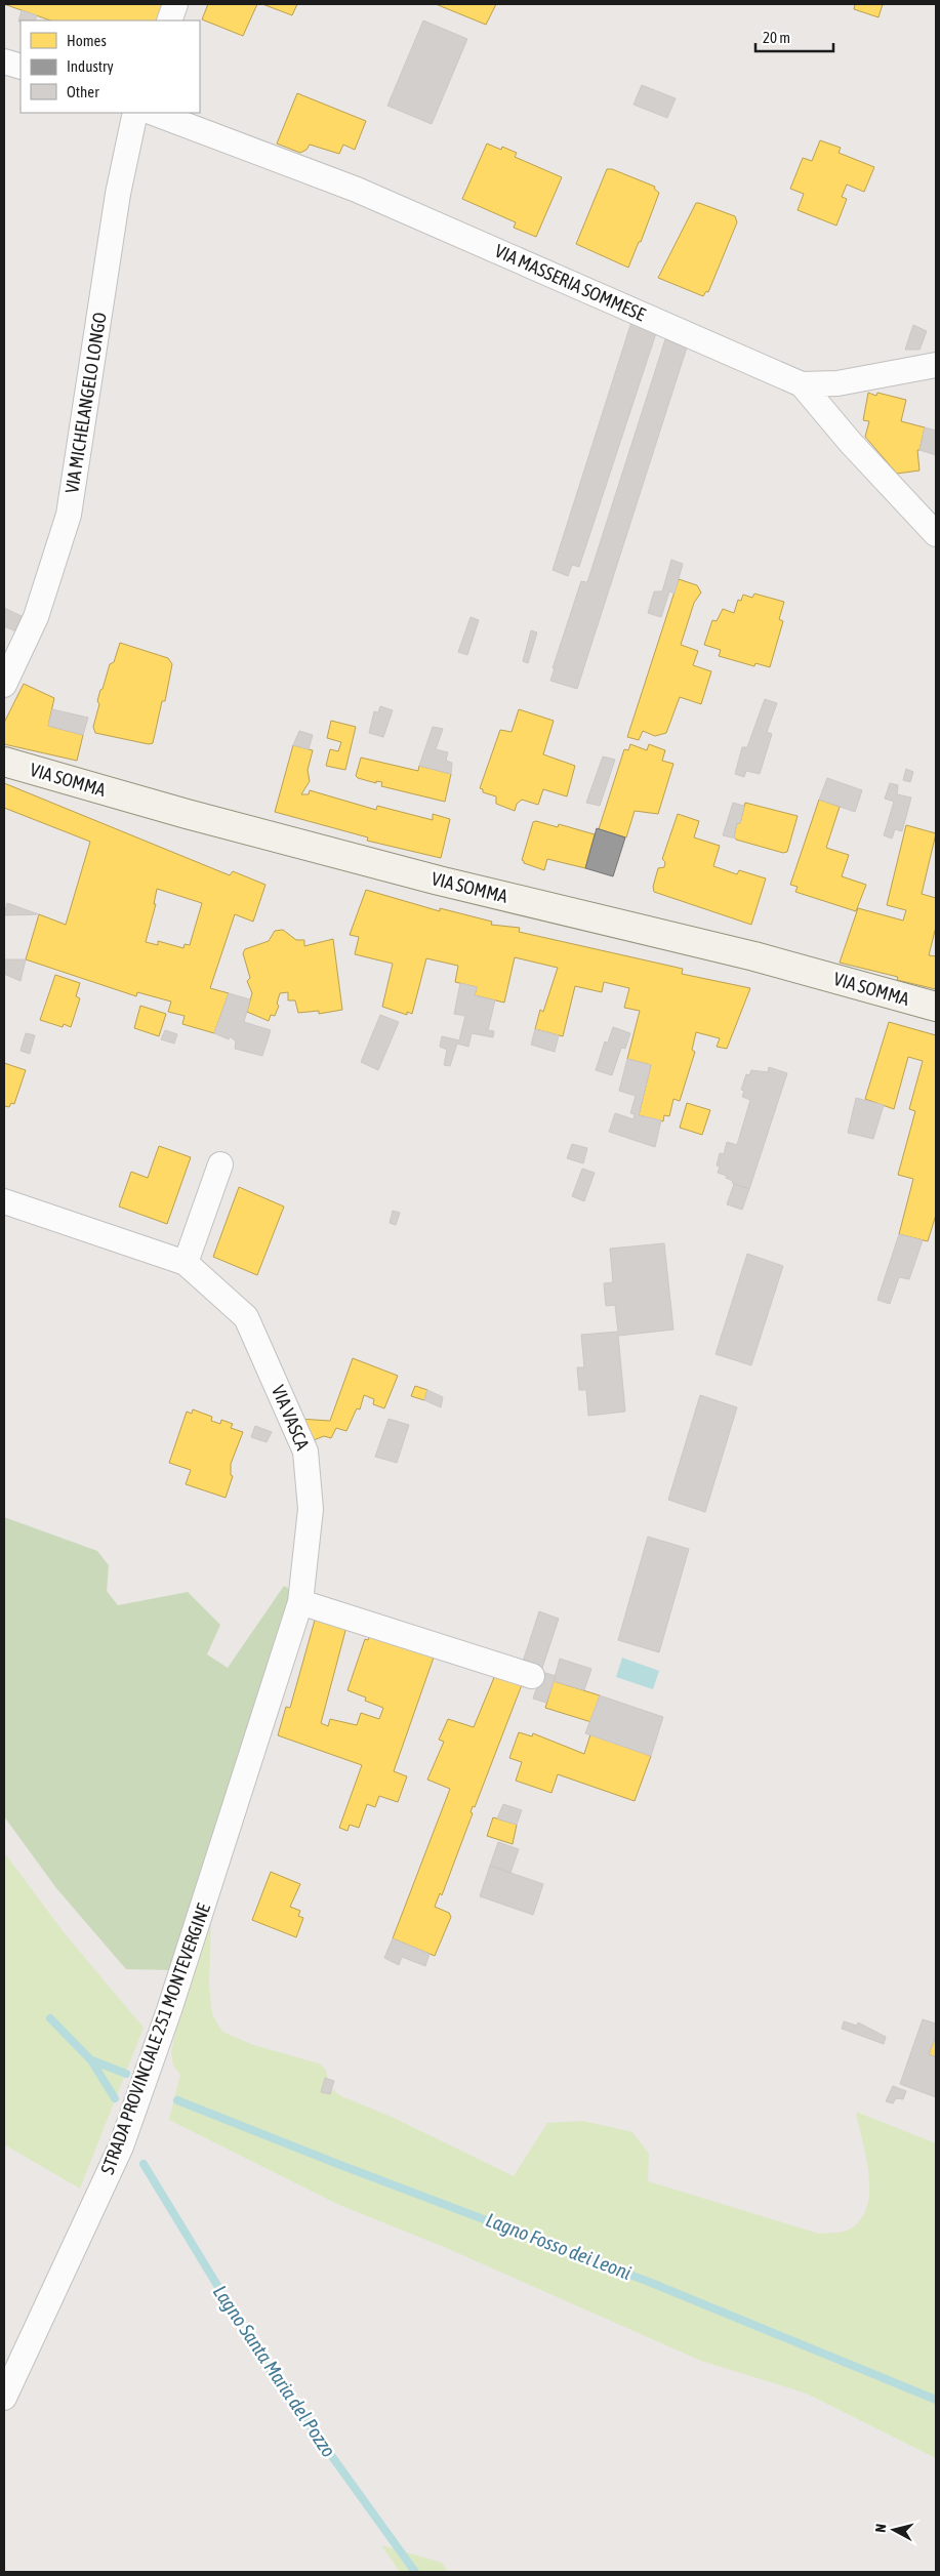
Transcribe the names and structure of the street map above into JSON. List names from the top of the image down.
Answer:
{
  "streets": {
    "street": [
      "VIA MASSERIA SOMMESE",
      "VIA MICHELANGELO LONGO",
      "VIA SOMMA",
      "VIA VASCA",
      "STRADA PROVINCIALE 251 MONTEVERGINE"
    ]
  },
  "crossings": [
    ["VIA VASCA", "STRADA PROVINCIALE 251 MONTEVERGINE"]
  ],
  "water": ["Lagno Fosso dei Leoni", "Lagno Santa Maria del Pozzo"],
  "legend": ["Homes", "Industry", "Other"],
  "scale_bar": "20 m",
  "north": "left"
}
